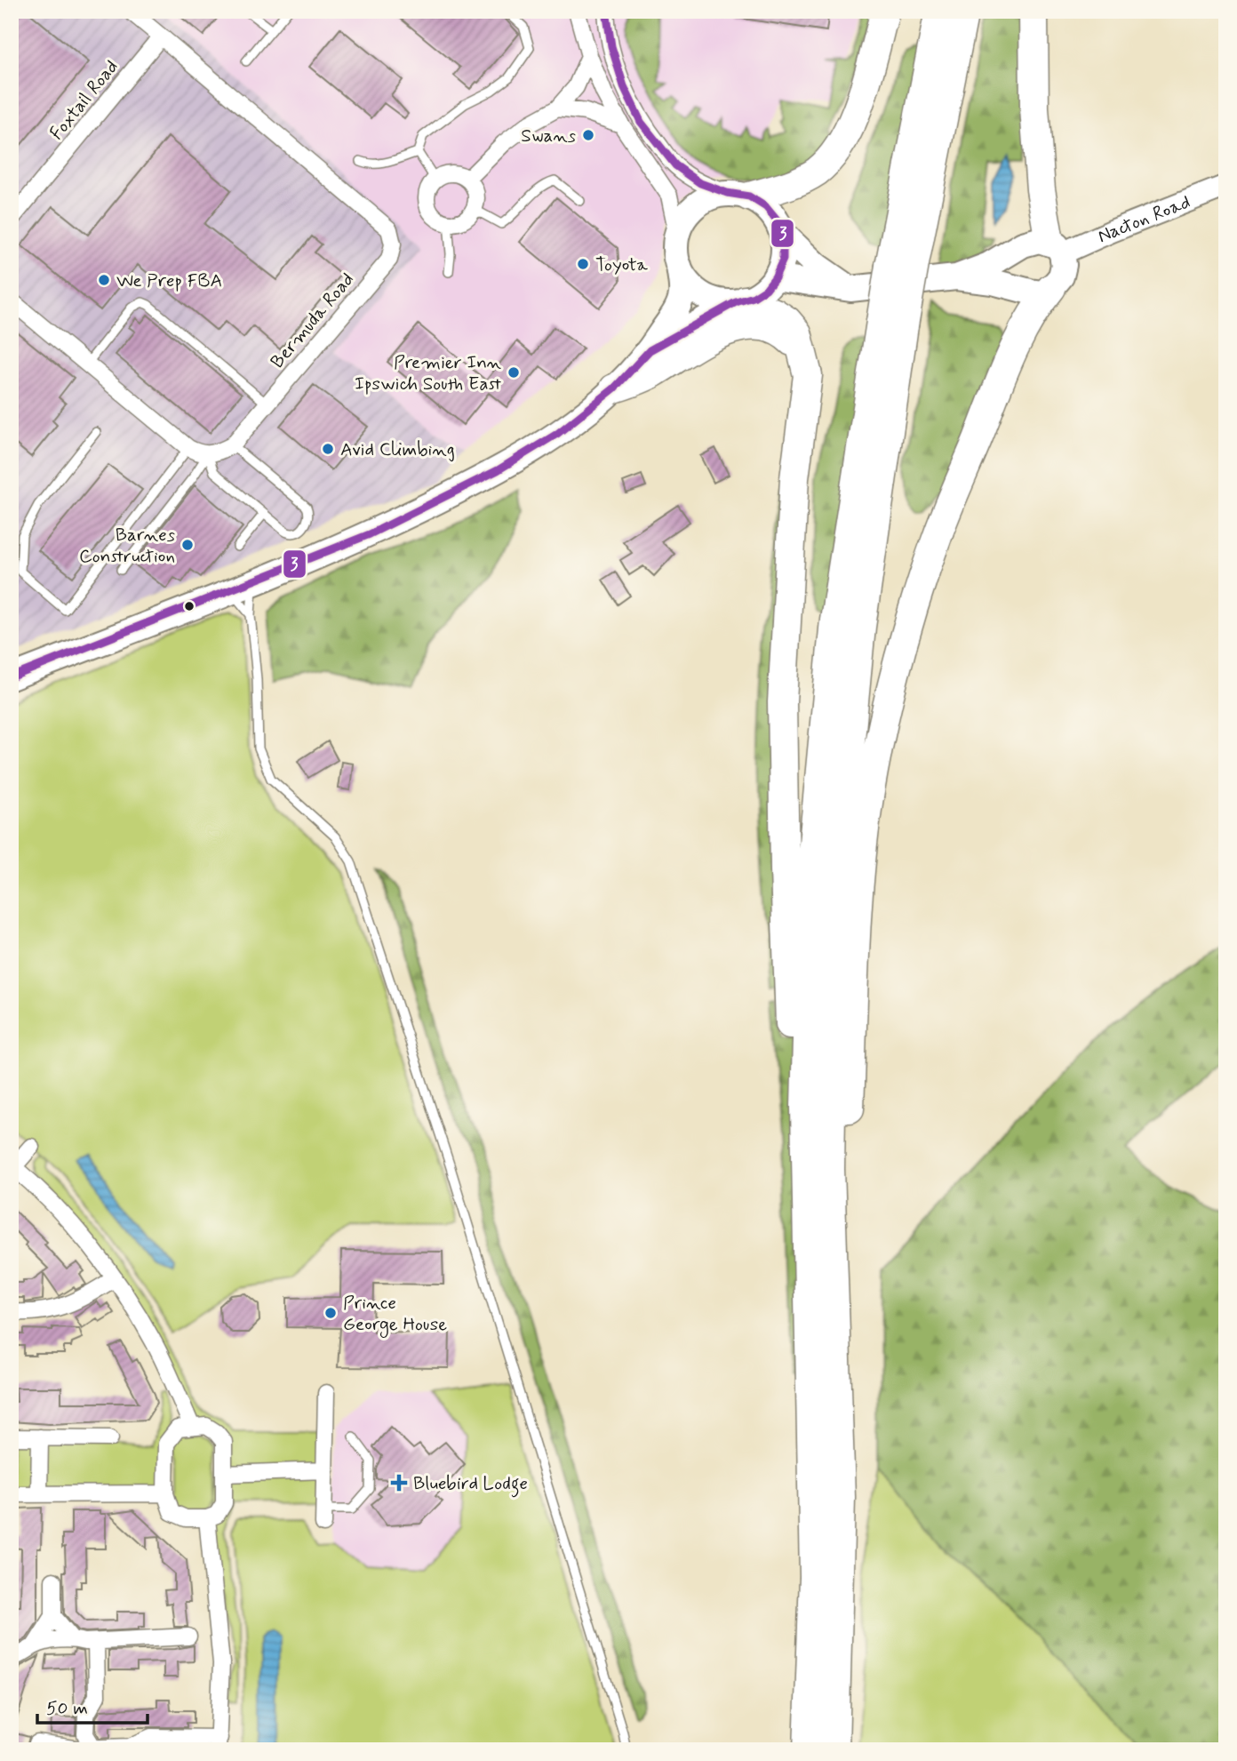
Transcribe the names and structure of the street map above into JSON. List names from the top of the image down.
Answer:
{
  "streets": {
    "street": ["Foxtail Road", "Nacton Road", "Bermuda Road"]
  },
  "crossings": [
    ["Foxtail Road", "Bermuda Road"]
  ],
  "places": {
    "other": [
      "Swans",
      "Toyota",
      "We Prep FBA",
      "Premier Inn Ipswich South East",
      "Avid Climbing",
      "Barnes Construction",
      "Prince George House"
    ],
    "health": ["Bluebird Lodge"]
  },
  "lines": ["transit line 3"],
  "scale_bar": "50 m"
}
